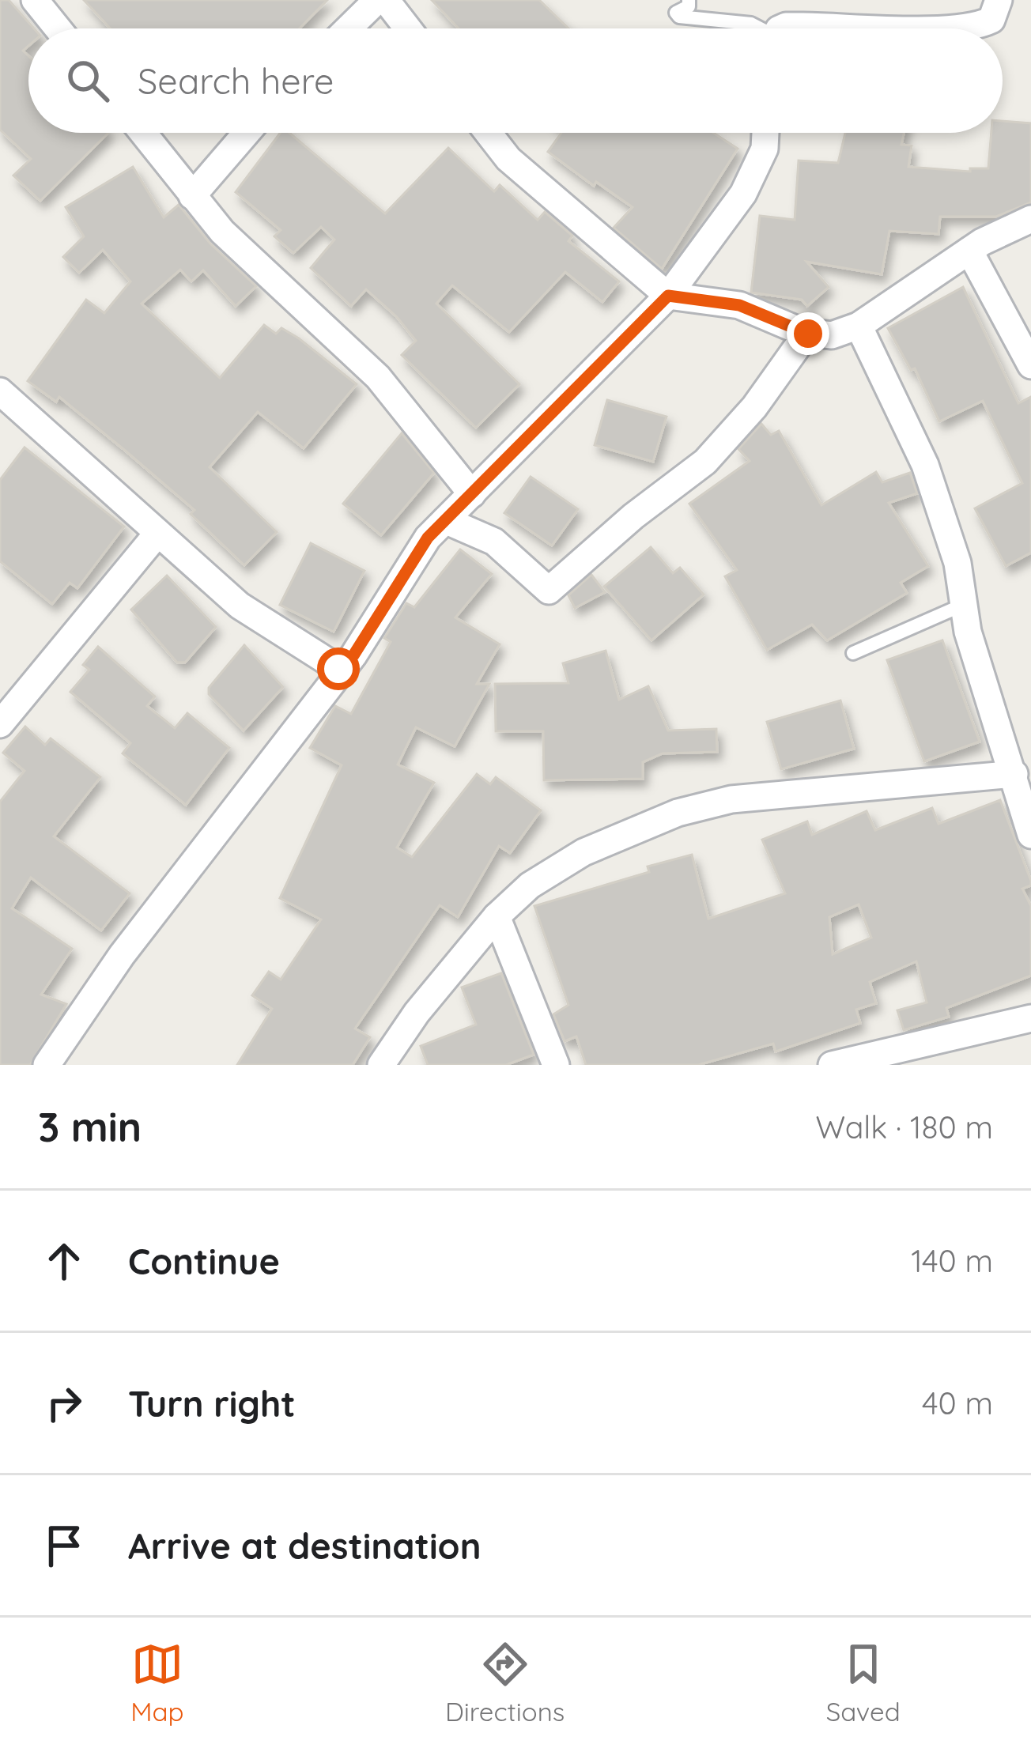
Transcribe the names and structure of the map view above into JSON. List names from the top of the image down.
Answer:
{
  "page": {
    "search": "Search here",
    "heading": ["3 min", "Walk · 180 m"],
    "list": [
      ["Continue", "140 m"],
      ["Turn right", "40 m"],
      "Arrive at destination"
    ],
    "nav": ["Map", "Directions", "Saved"]
  }
}
